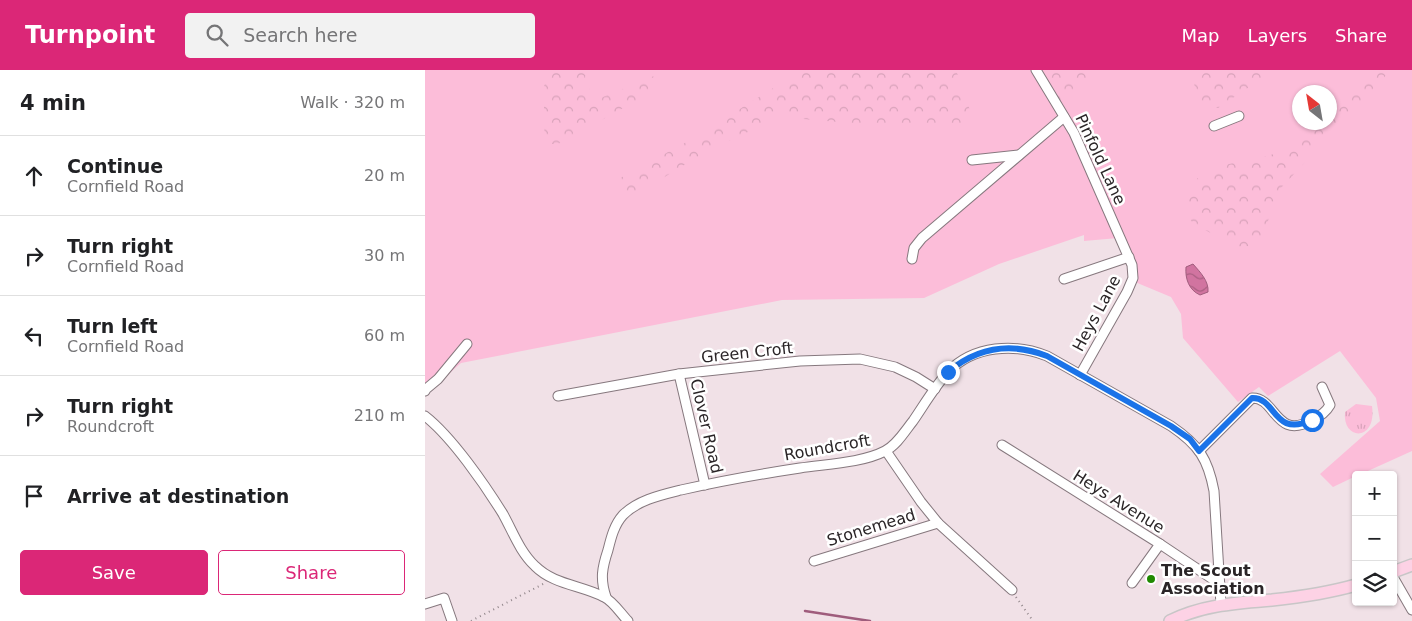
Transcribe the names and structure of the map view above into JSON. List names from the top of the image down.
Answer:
{
  "streets": {
    "street": [
      "Pinfold Lane",
      "Heys Lane",
      "Green Croft",
      "Clover Road",
      "Roundcroft",
      "Heys Avenue",
      "Stonemead"
    ]
  },
  "crossings": [
    ["Pinfold Lane", "Heys Lane"],
    ["Heys Lane", "Roundcroft"],
    ["Green Croft", "Clover Road"],
    ["Green Croft", "Roundcroft"],
    ["Clover Road", "Roundcroft"],
    ["Roundcroft", "Heys Avenue"]
  ],
  "places": ["The Scout Association"],
  "north": "top left",
  "page": {
    "header": "Turnpoint",
    "search": "Search here",
    "nav": ["Map", "Layers", "Share"],
    "heading": ["4 min", "Walk · 320 m"],
    "list": [
      ["Continue", "Cornfield Road", "20 m"],
      ["Turn right", "Cornfield Road", "30 m"],
      ["Turn left", "Cornfield Road", "60 m"],
      ["Turn right", "Roundcroft", "210 m"],
      "Arrive at destination"
    ],
    "map_buttons": ["+", "−"],
    "buttons": ["Save", "Share"]
  }
}
